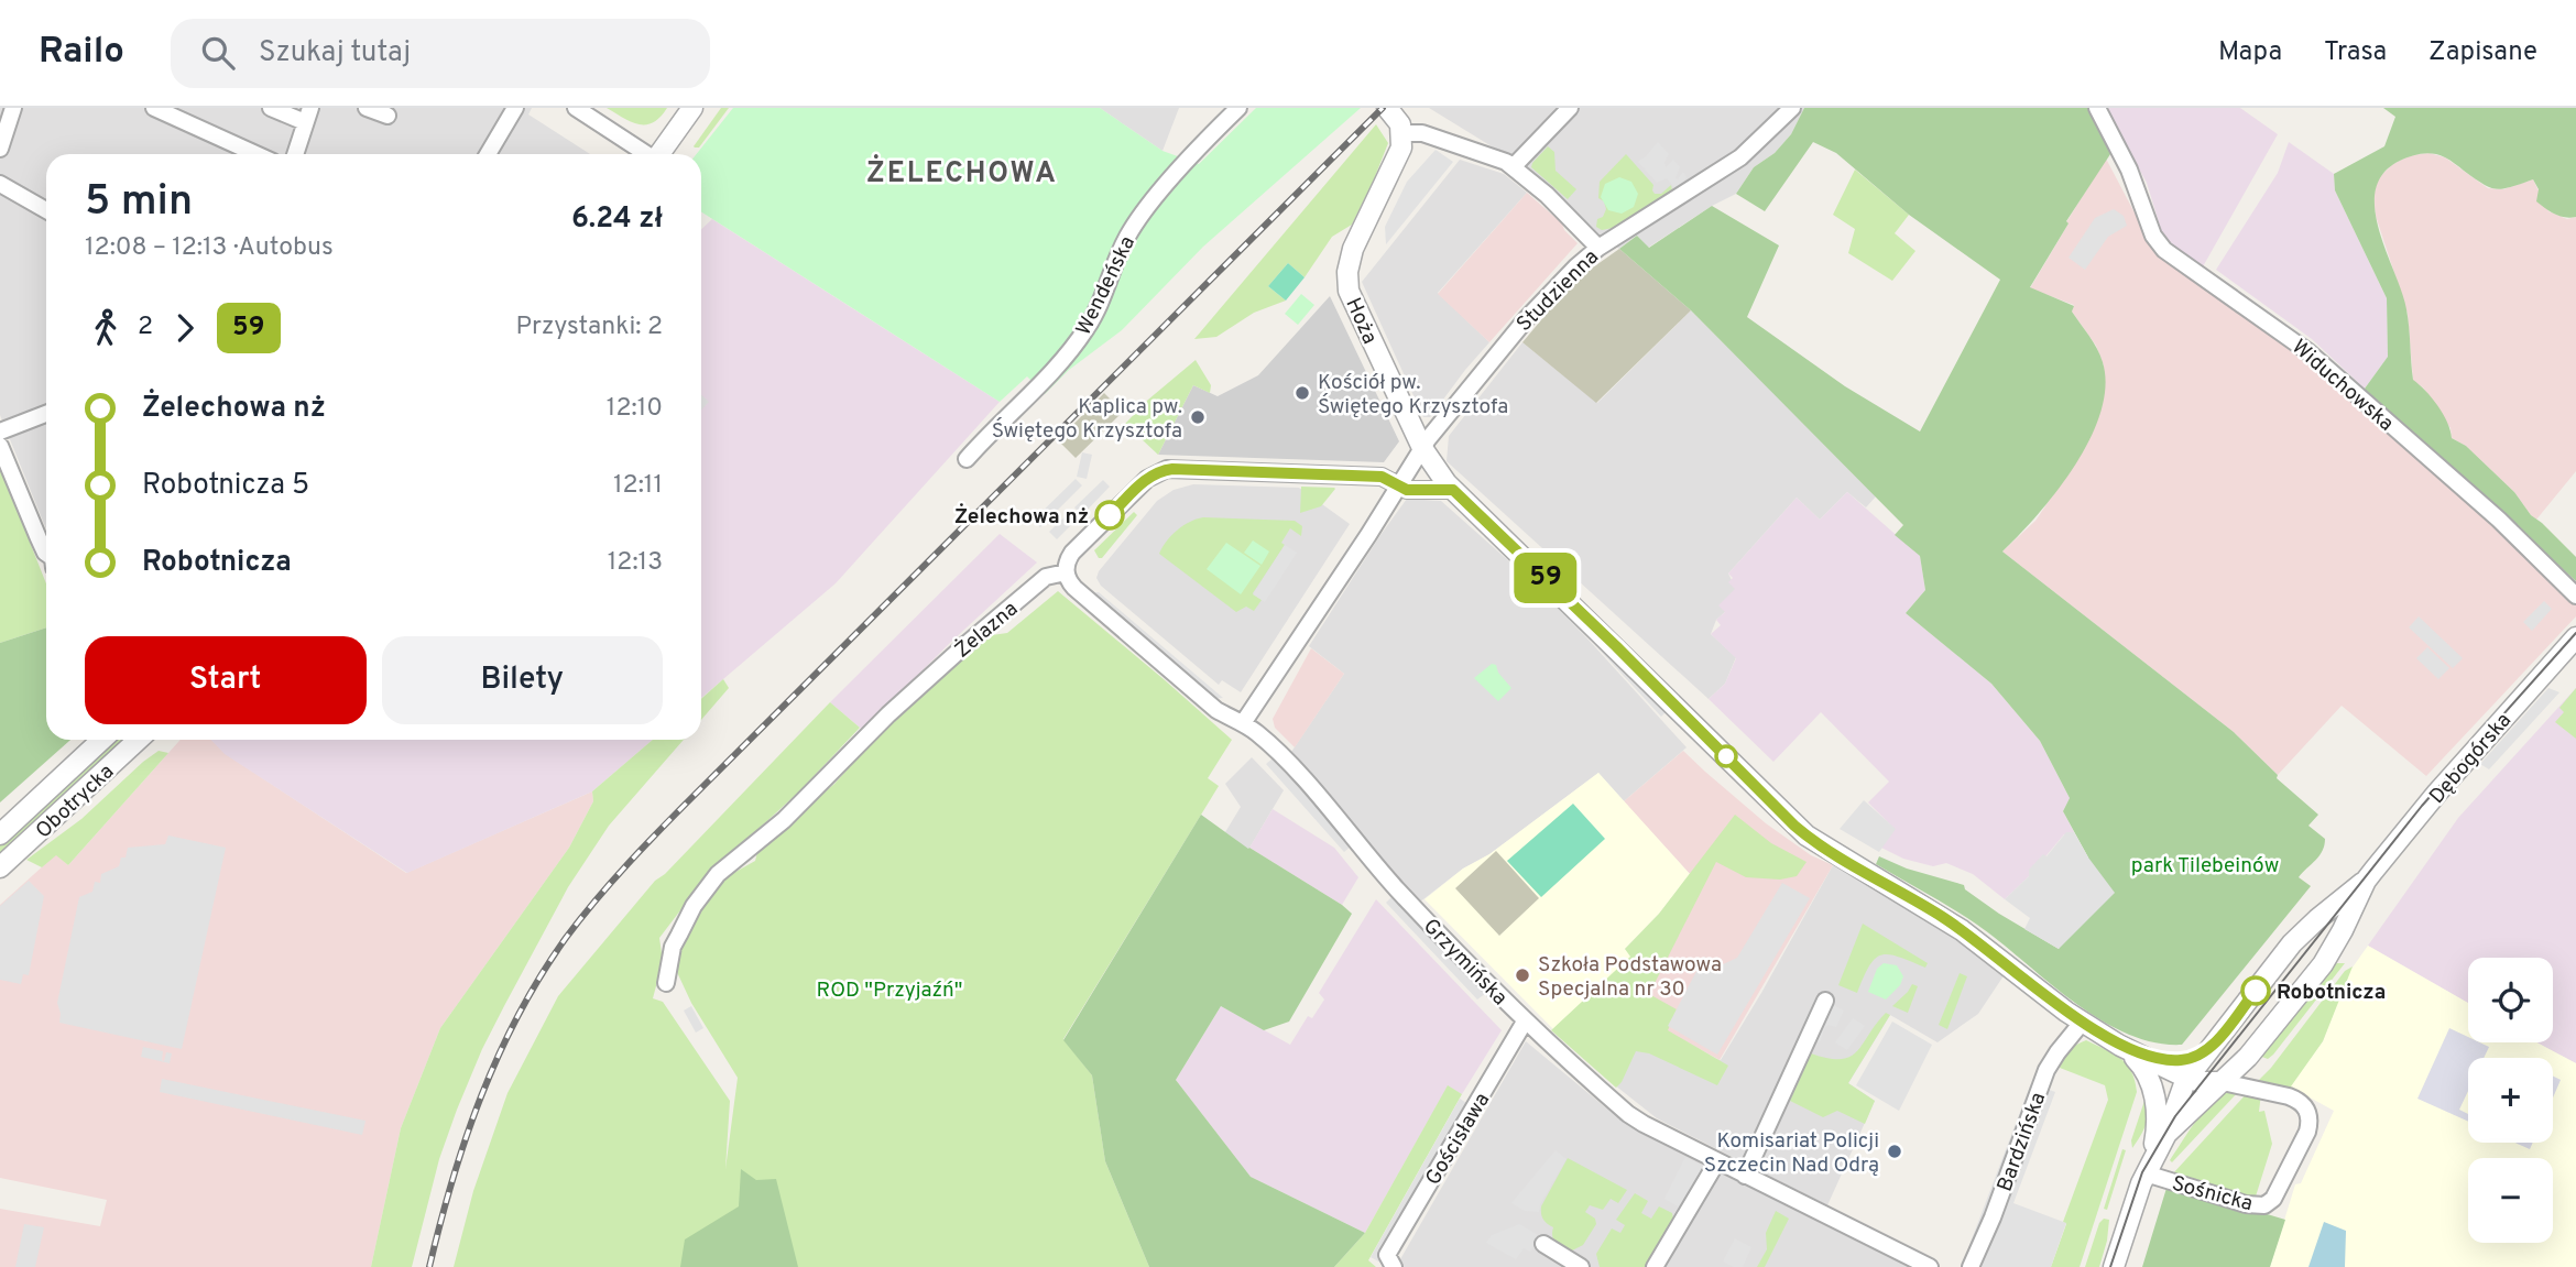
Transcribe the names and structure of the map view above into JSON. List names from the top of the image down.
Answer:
{
  "streets": {
    "street": [
      "Wendeńska",
      "Studzienna",
      "Hoża",
      "Widuchowska",
      "Żelazna",
      "Dębogórska",
      "Obotrycka",
      "Grzymińska",
      "Gościsława",
      "Bardzińska",
      "Sośnicka"
    ]
  },
  "crossings": [
    ["Studzienna", "Hoża"],
    ["Studzienna", "Grzymińska"],
    ["Żelazna", "Grzymińska"],
    ["Dębogórska", "Sośnicka"],
    ["Grzymińska", "Gościsława"]
  ],
  "districts": ["ŻELECHOWA"],
  "parks": ["park Tilebeinów", "ROD \"Przyjaźń\""],
  "places": [
    "Kościół pw. Świętego Krzysztofa",
    "Kaplica pw. Świętego Krzysztofa",
    "Żelechowa nż",
    "Szkoła Podstawowa Specjalna nr 30",
    "Robotnicza",
    "Komisariat Policji Szczecin Nad Odrą"
  ],
  "lines": ["bus line 59"],
  "page": {
    "header": "Railo",
    "search": "Szukaj tutaj",
    "nav": ["Mapa", "Trasa", "Zapisane"],
    "on_map": "59",
    "heading": ["5 min", "12:08 – 12:13 · Autobus", "6.24 zł"],
    "legs": ["2", "59", "Przystanki: 2"],
    "list": [
      {
        "name": "Żelechowa nż",
        "value": "12:10"
      },
      {
        "name": "Robotnicza 5",
        "value": "12:11"
      },
      {
        "name": "Robotnicza",
        "value": "12:13"
      }
    ],
    "buttons": ["Start", "Bilety"],
    "map_buttons": ["+", "−"]
  }
}
